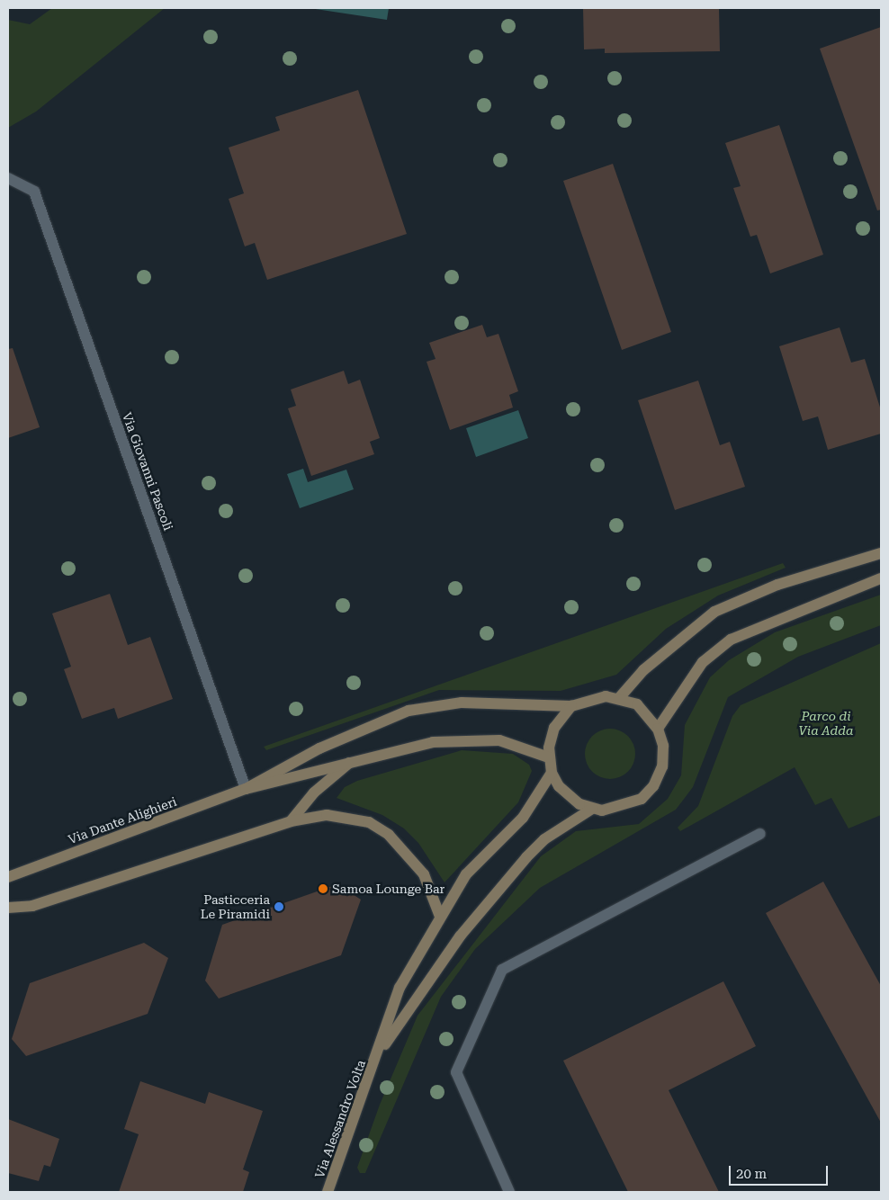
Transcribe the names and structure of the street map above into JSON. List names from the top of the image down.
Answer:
{
  "streets": {
    "main road": ["Via Dante Alighieri", "Via Alessandro Volta"],
    "street": ["Via Giovanni Pascoli"]
  },
  "crossings": [
    ["Via Giovanni Pascoli", "Via Dante Alighieri"]
  ],
  "parks": ["Parco di Via Adda"],
  "places": ["Samoa Lounge Bar", "Pasticceria Le Piramidi"],
  "scale_bar": "20 m"
}
